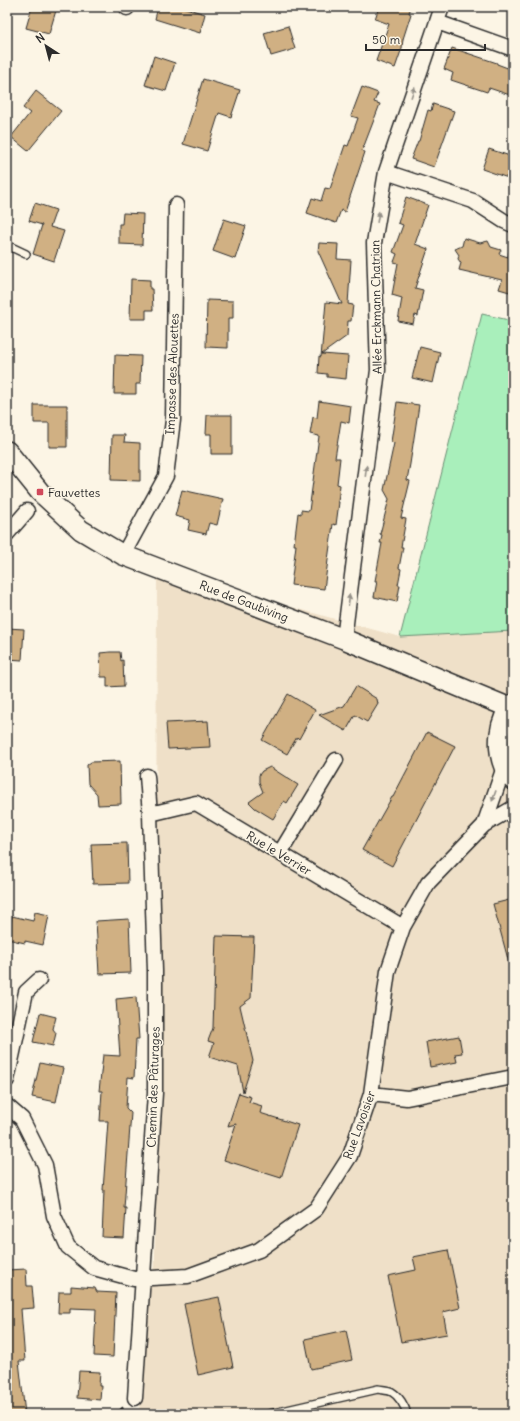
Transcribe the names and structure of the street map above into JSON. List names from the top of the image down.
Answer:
{
  "streets": {
    "main road": ["Rue de Gaubiving"],
    "street": [
      "Allée Erckmann Chatrian",
      "Impasse des Alouettes",
      "Rue le Verrier",
      "Chemin des Pâturages",
      "Rue Lavoisier"
    ]
  },
  "crossings": [
    ["Allée Erckmann Chatrian", "Rue de Gaubiving"],
    ["Impasse des Alouettes", "Rue de Gaubiving"],
    ["Rue le Verrier", "Chemin des Pâturages"],
    ["Rue le Verrier", "Rue Lavoisier"],
    ["Chemin des Pâturages", "Rue Lavoisier"]
  ],
  "one_way": ["Allée Erckmann Chatrian"],
  "places": {
    "transit": ["Fauvettes"]
  },
  "scale_bar": "50 m",
  "north": "top left"
}
